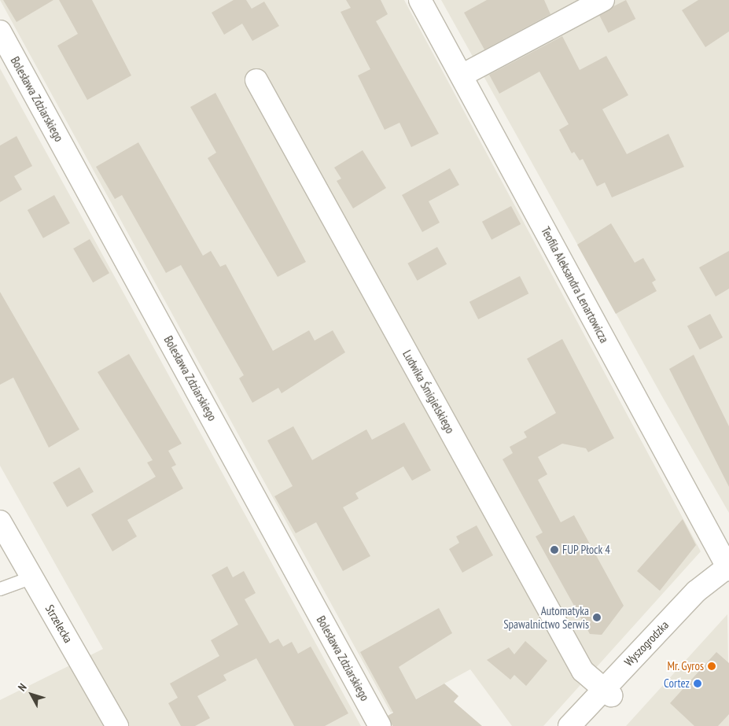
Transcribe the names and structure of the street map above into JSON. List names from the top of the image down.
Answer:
{
  "streets": {
    "street": [
      "Bolesława Zdziarskiego",
      "Teofila Aleksandra Lenartowicza",
      "Ludwika Śmigielskiego",
      "Strzelecka",
      "Wyszogrodzka"
    ]
  },
  "crossings": [
    ["Teofila Aleksandra Lenartowicza", "Wyszogrodzka"],
    ["Ludwika Śmigielskiego", "Wyszogrodzka"]
  ],
  "places": [
    "FUP Płock 4",
    "Automatyka Spawalnictwo Serwis",
    "Mr. Gyros",
    "Cortez"
  ],
  "north": "top left"
}
